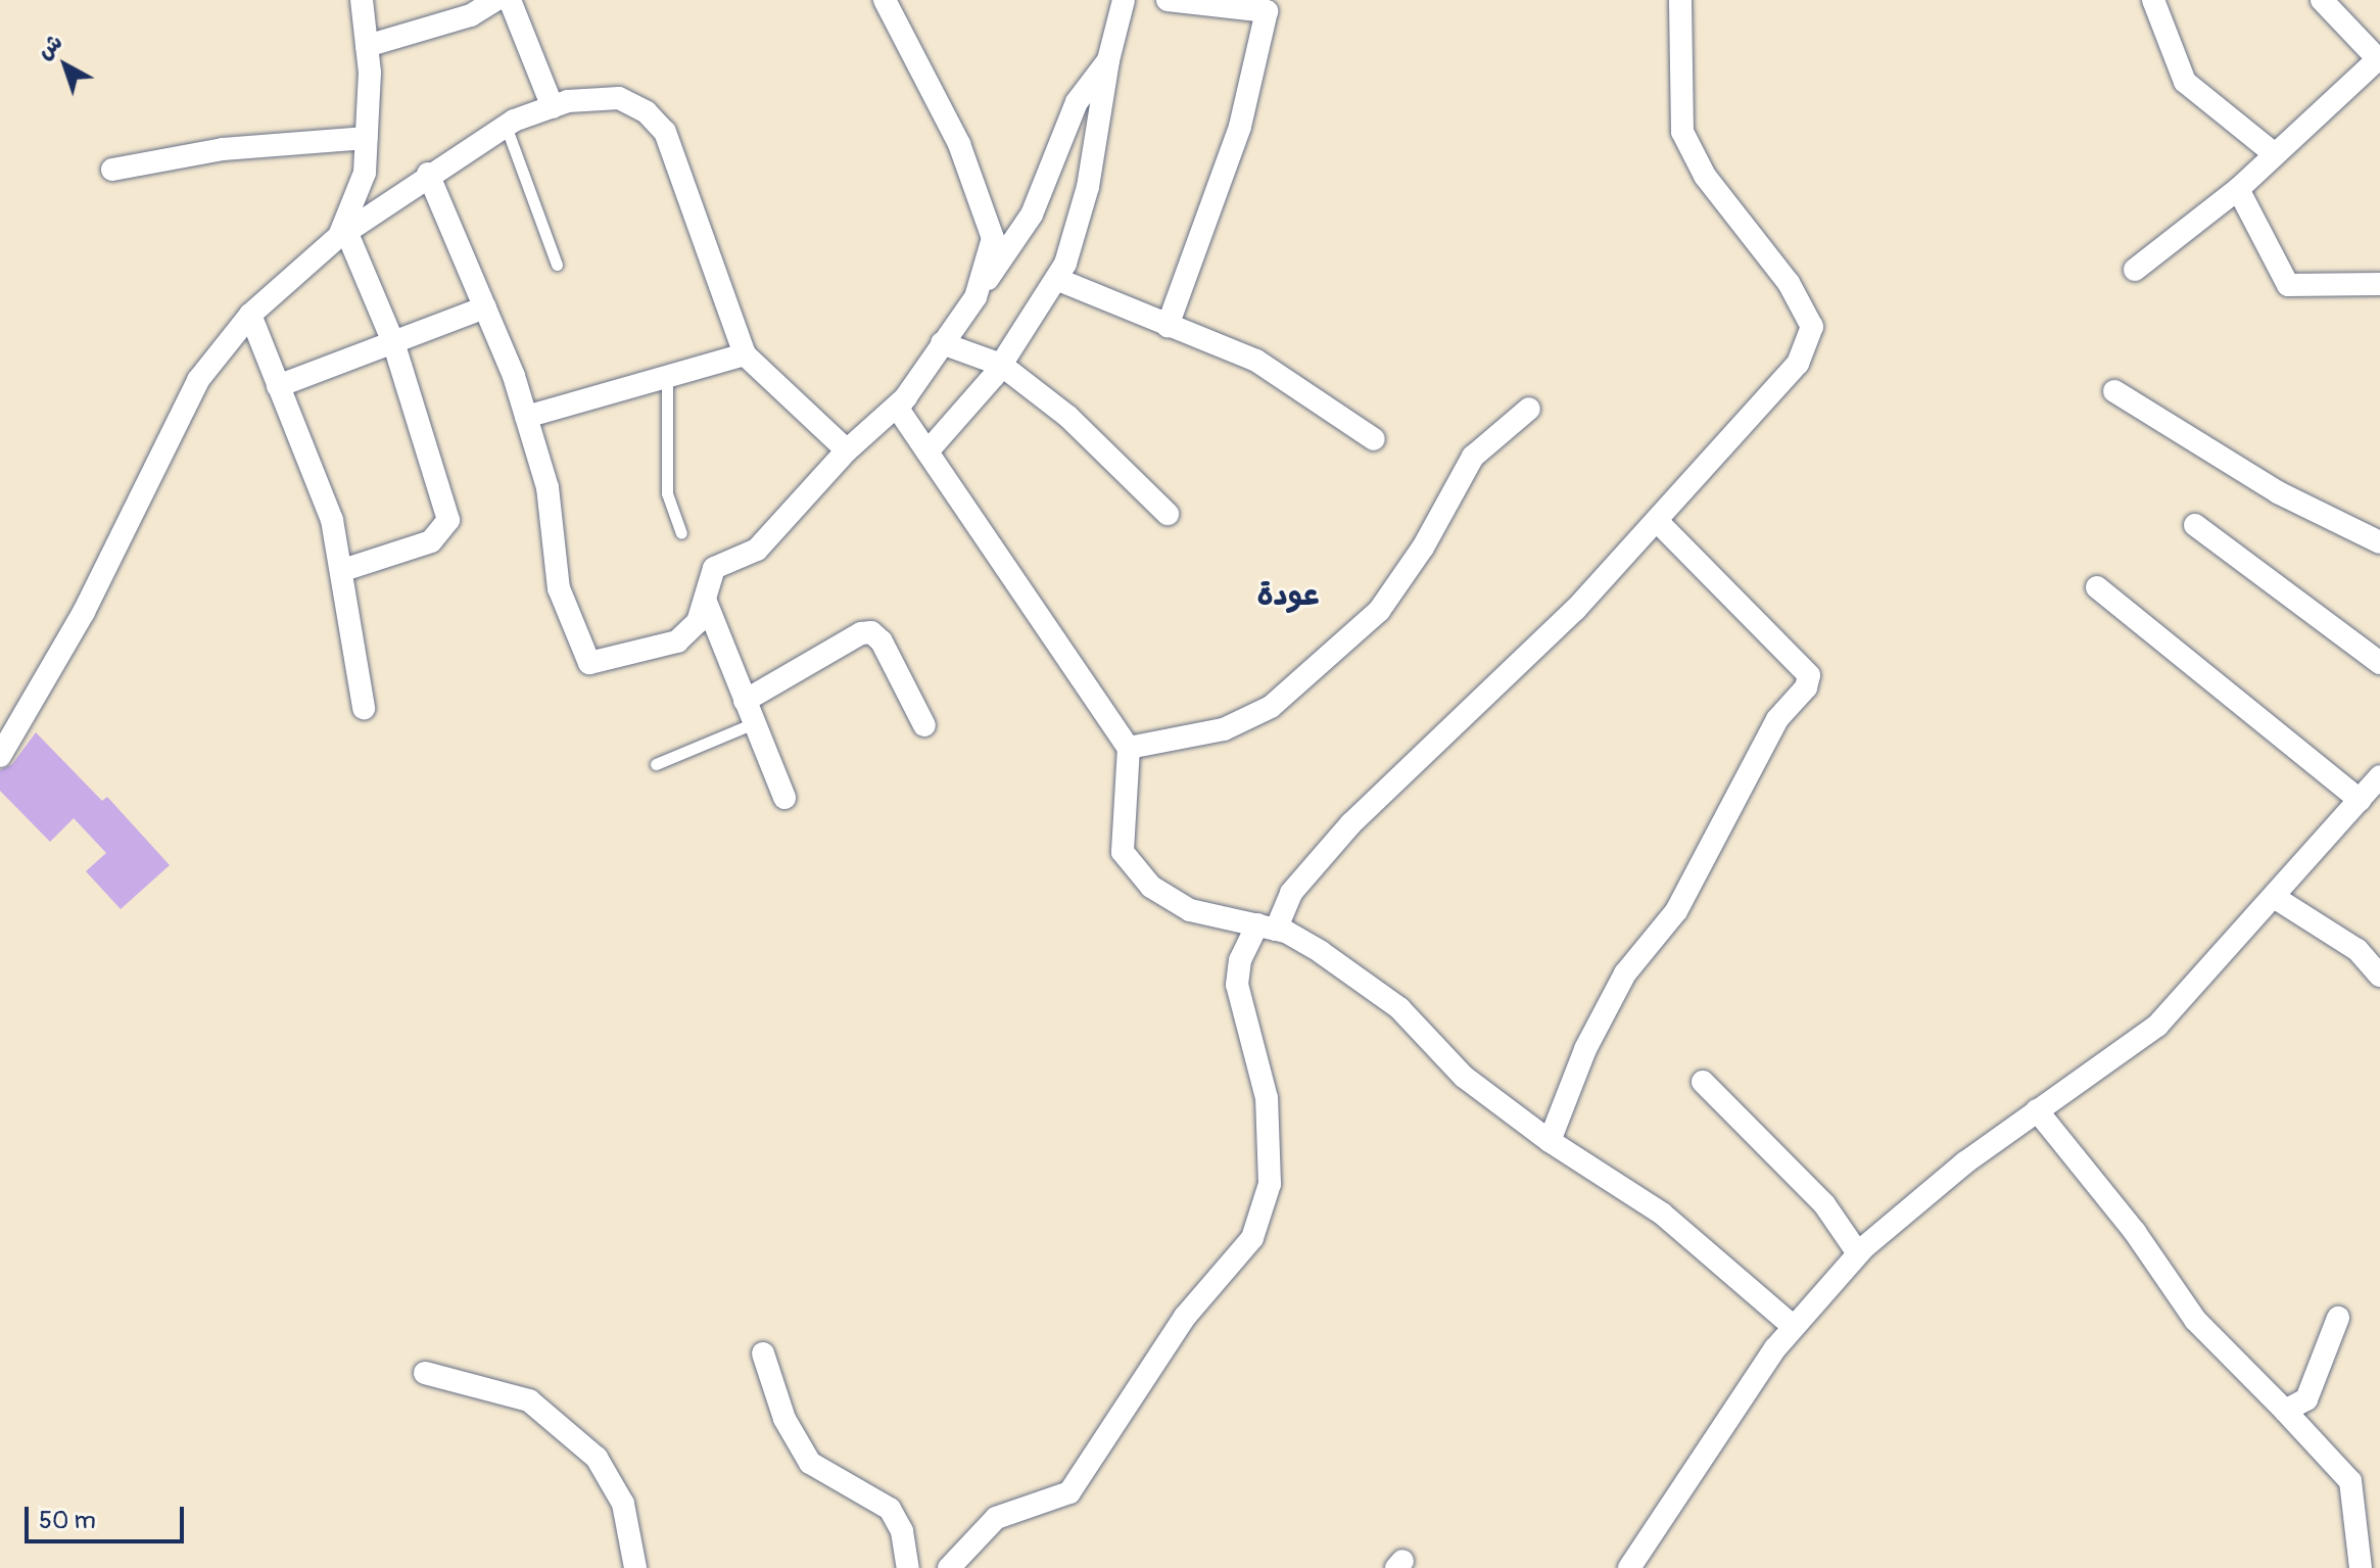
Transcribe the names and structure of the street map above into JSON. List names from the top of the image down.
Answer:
{
  "districts": ["عودة"],
  "scale_bar": "50 m",
  "north": "top left"
}
